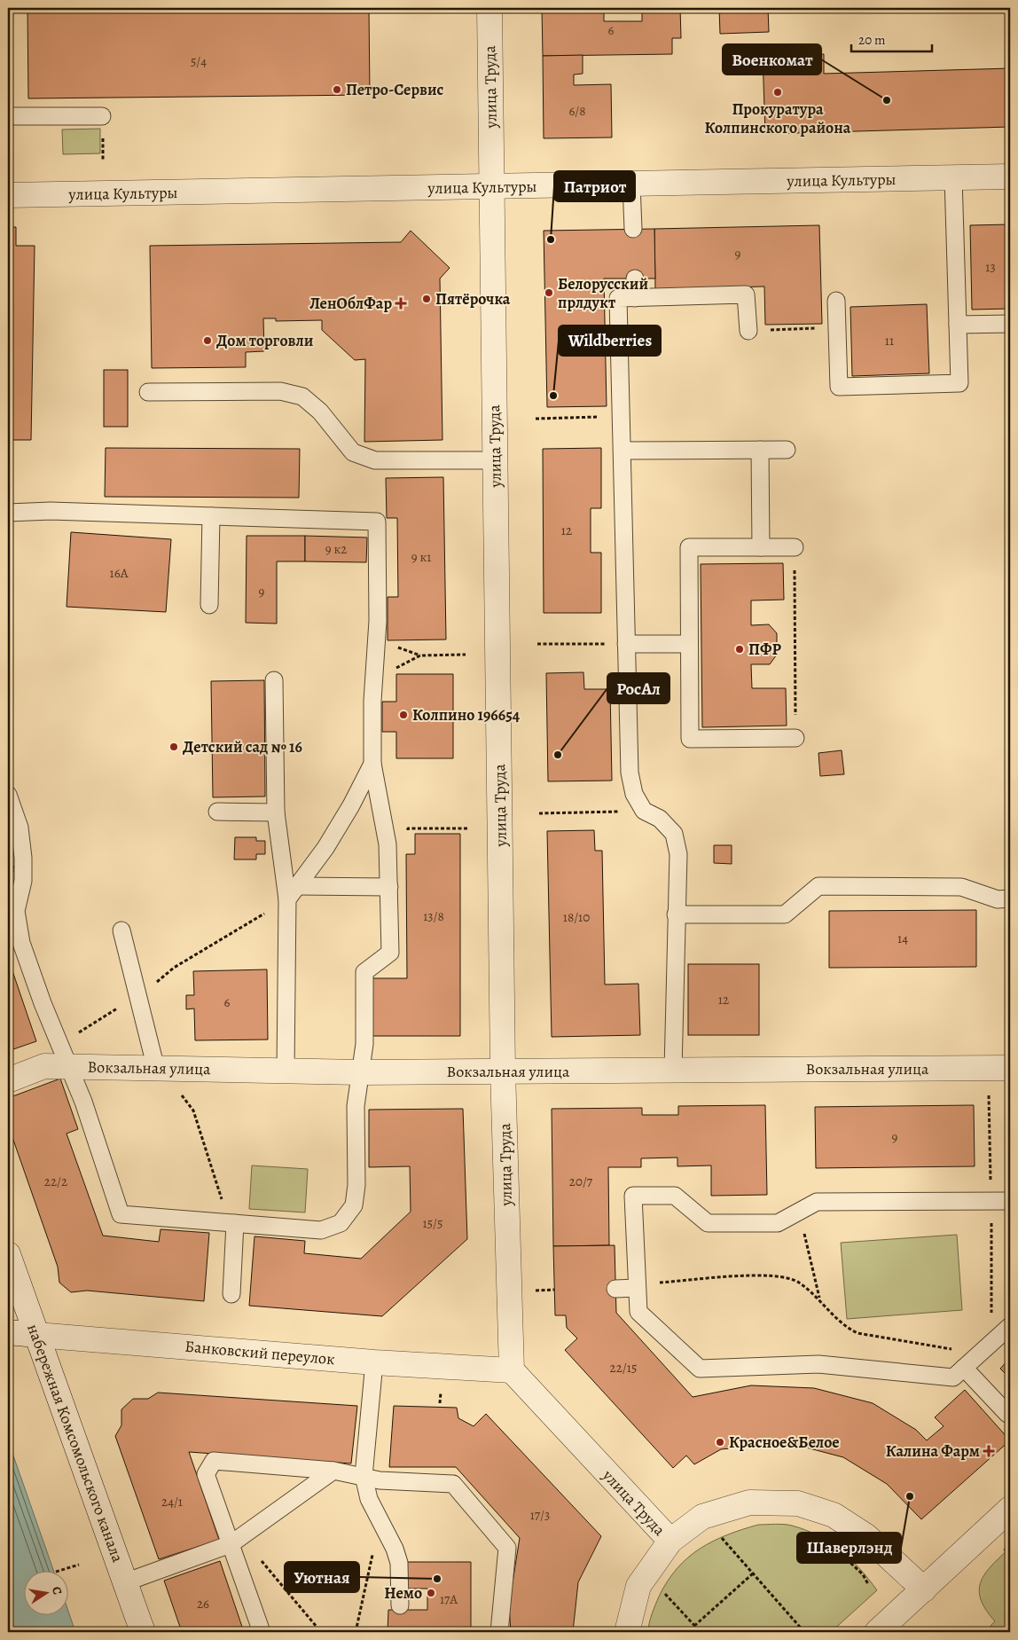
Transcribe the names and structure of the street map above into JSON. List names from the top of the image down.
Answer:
{
  "streets": {
    "street": [
      "улица Труда",
      "улица Культуры",
      "Вокзальная улица",
      "Банковский переулок",
      "набережная Комсомольского канала"
    ]
  },
  "crossings": [
    ["улица Труда", "улица Культуры"],
    ["улица Труда", "Вокзальная улица"],
    ["улица Труда", "Банковский переулок"],
    ["Банковский переулок", "набережная Комсомольского канала"]
  ],
  "places": {
    "other": [
      "Петро-Сервис",
      "Прокуратура Колпинского района",
      "Военкомат",
      "Патриот",
      "Белорусский прлдукт",
      "Пятёрочка",
      "Дом торговли",
      "Wildberries",
      "ПФР",
      "Колпино 196654",
      "Детский сад № 16",
      "РосАл",
      "Красное&Белое",
      "Шаверлэнд",
      "Уютная",
      "Немо"
    ],
    "health": ["ЛенОблФар", "Калина Фарм"]
  },
  "house_numbers": [
    "6",
    "5/4",
    "6/8",
    "9",
    "13",
    "11",
    "12",
    "9 к2",
    "9 к1",
    "16А",
    "9",
    "13/8",
    "18/10",
    "14",
    "12",
    "6",
    "9",
    "22/2",
    "20/7",
    "15/5",
    "22/15",
    "24/1",
    "17/3",
    "17А",
    "26"
  ],
  "scale_bar": "20 m",
  "north": "right"
}
